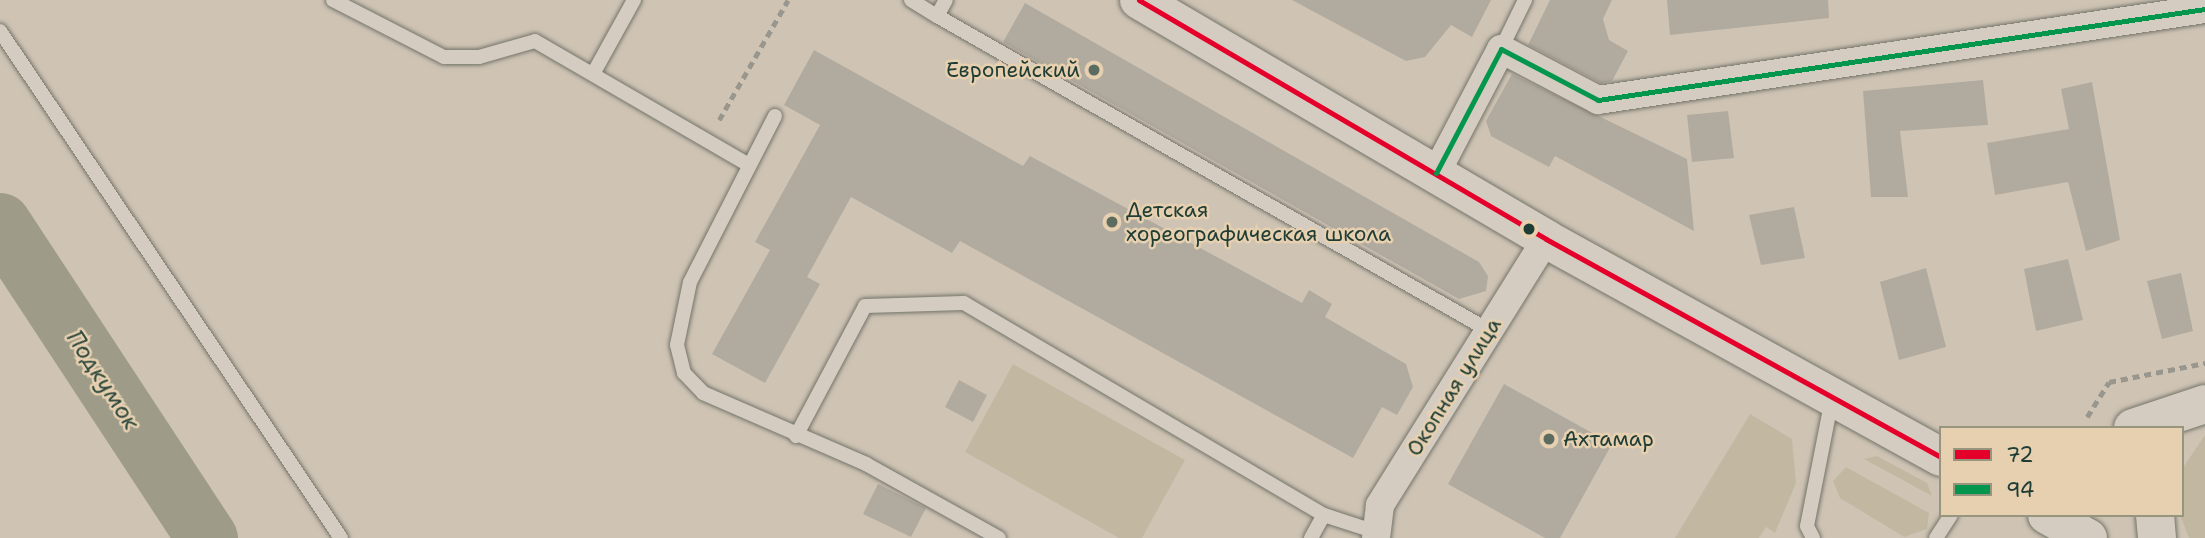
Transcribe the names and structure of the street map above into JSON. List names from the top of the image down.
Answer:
{
  "streets": {
    "street": ["Окопная улица"]
  },
  "water": ["Подкумок"],
  "places": ["Европейский", "Детская хореографическая школа", "Ахтамар"],
  "lines": ["transit line 72", "transit line 94"],
  "legend": ["72", "94"]
}
